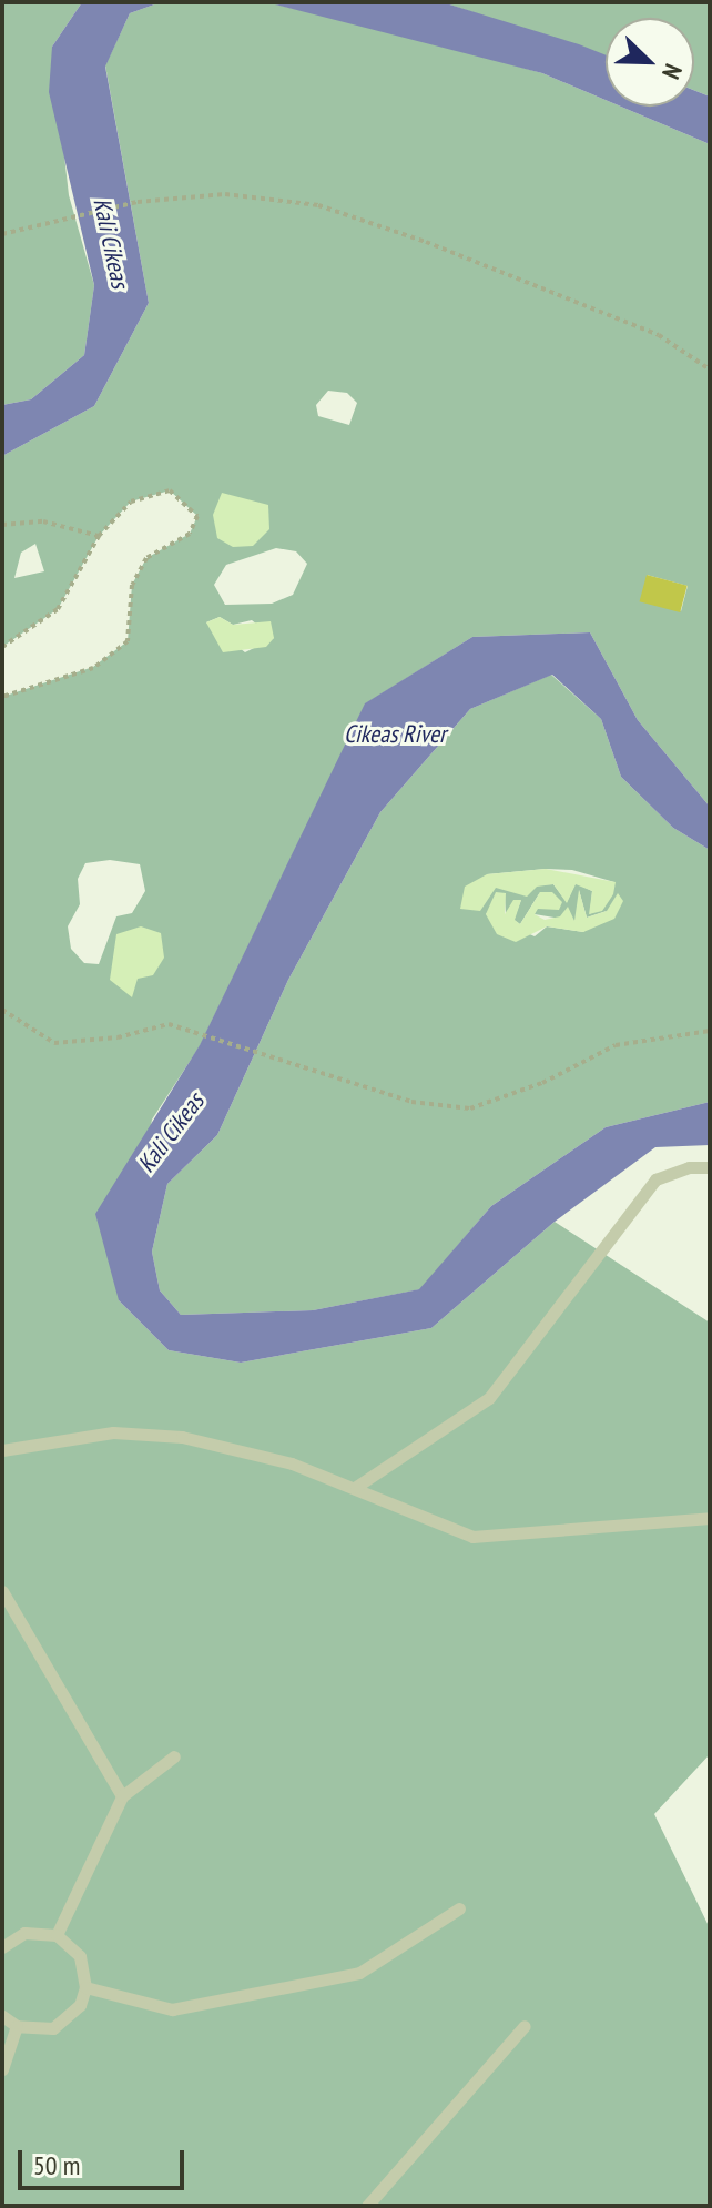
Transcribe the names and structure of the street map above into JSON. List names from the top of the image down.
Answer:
{
  "water": ["Kali Cikeas", "Cikeas River"],
  "scale_bar": "50 m",
  "north": "bottom right"
}
